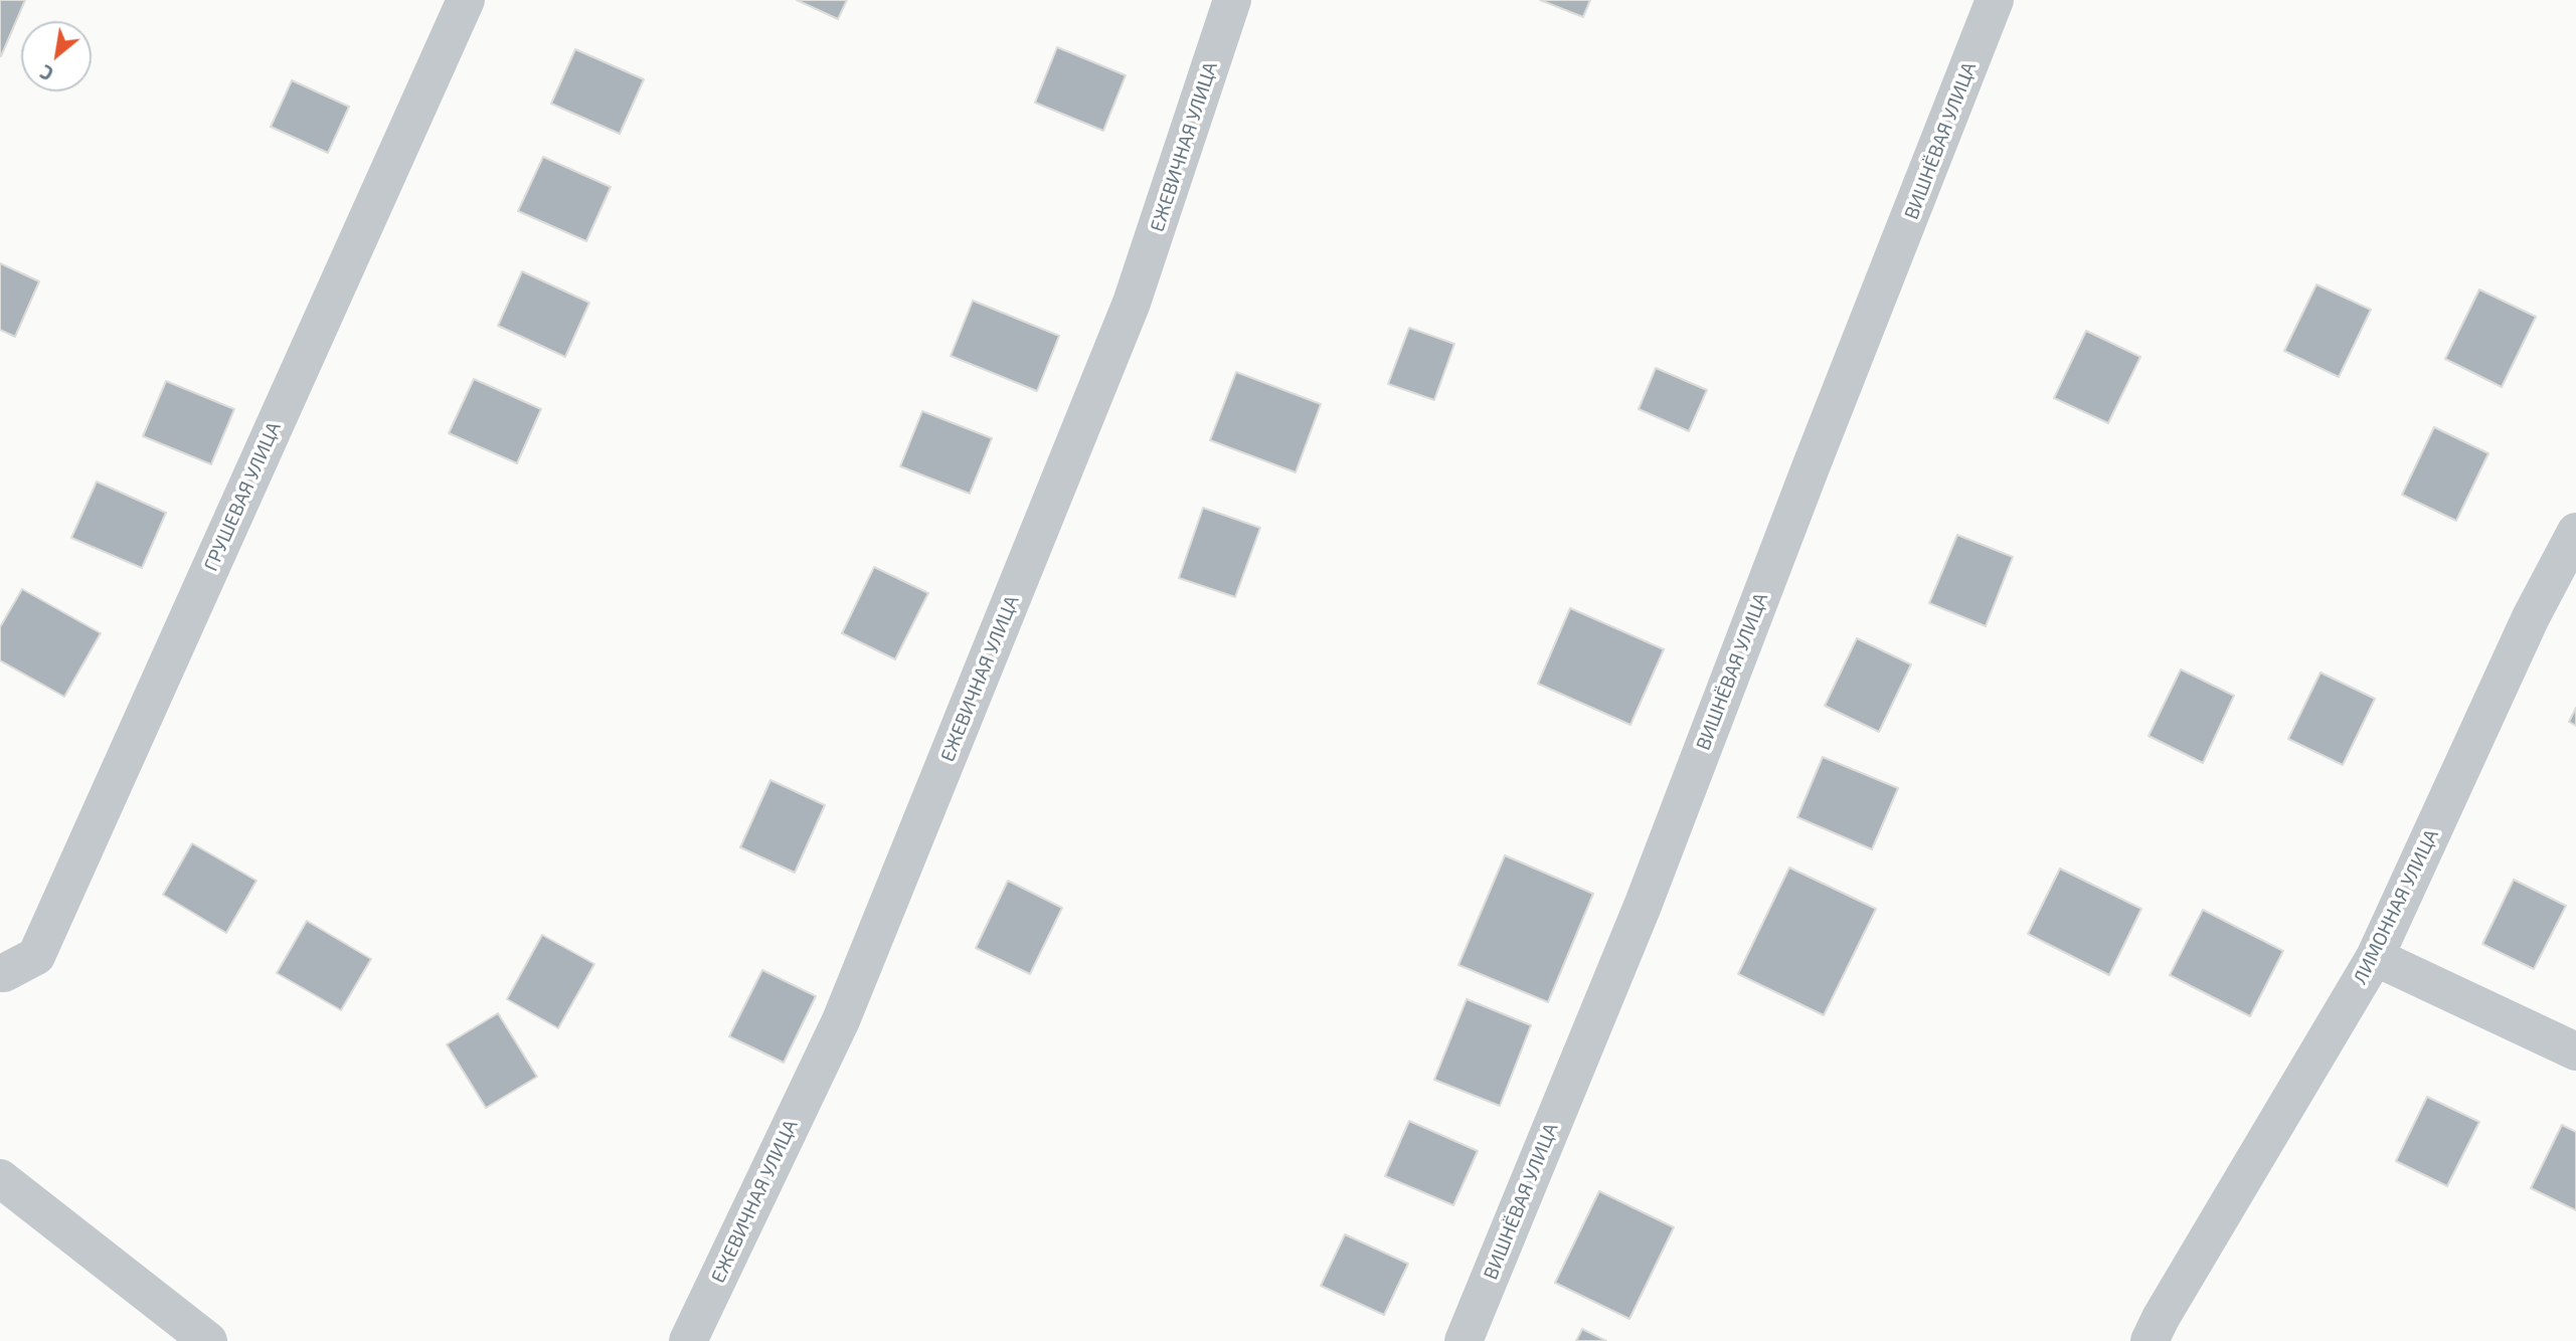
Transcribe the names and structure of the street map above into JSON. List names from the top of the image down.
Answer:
{
  "streets": {
    "street": [
      "ВИШНЁВАЯ УЛИЦА",
      "ЕЖЕВИЧНАЯ УЛИЦА",
      "ГРУШЕВАЯ УЛИЦА",
      "ЛИМОННАЯ УЛИЦА"
    ]
  },
  "north": "bottom left"
}
